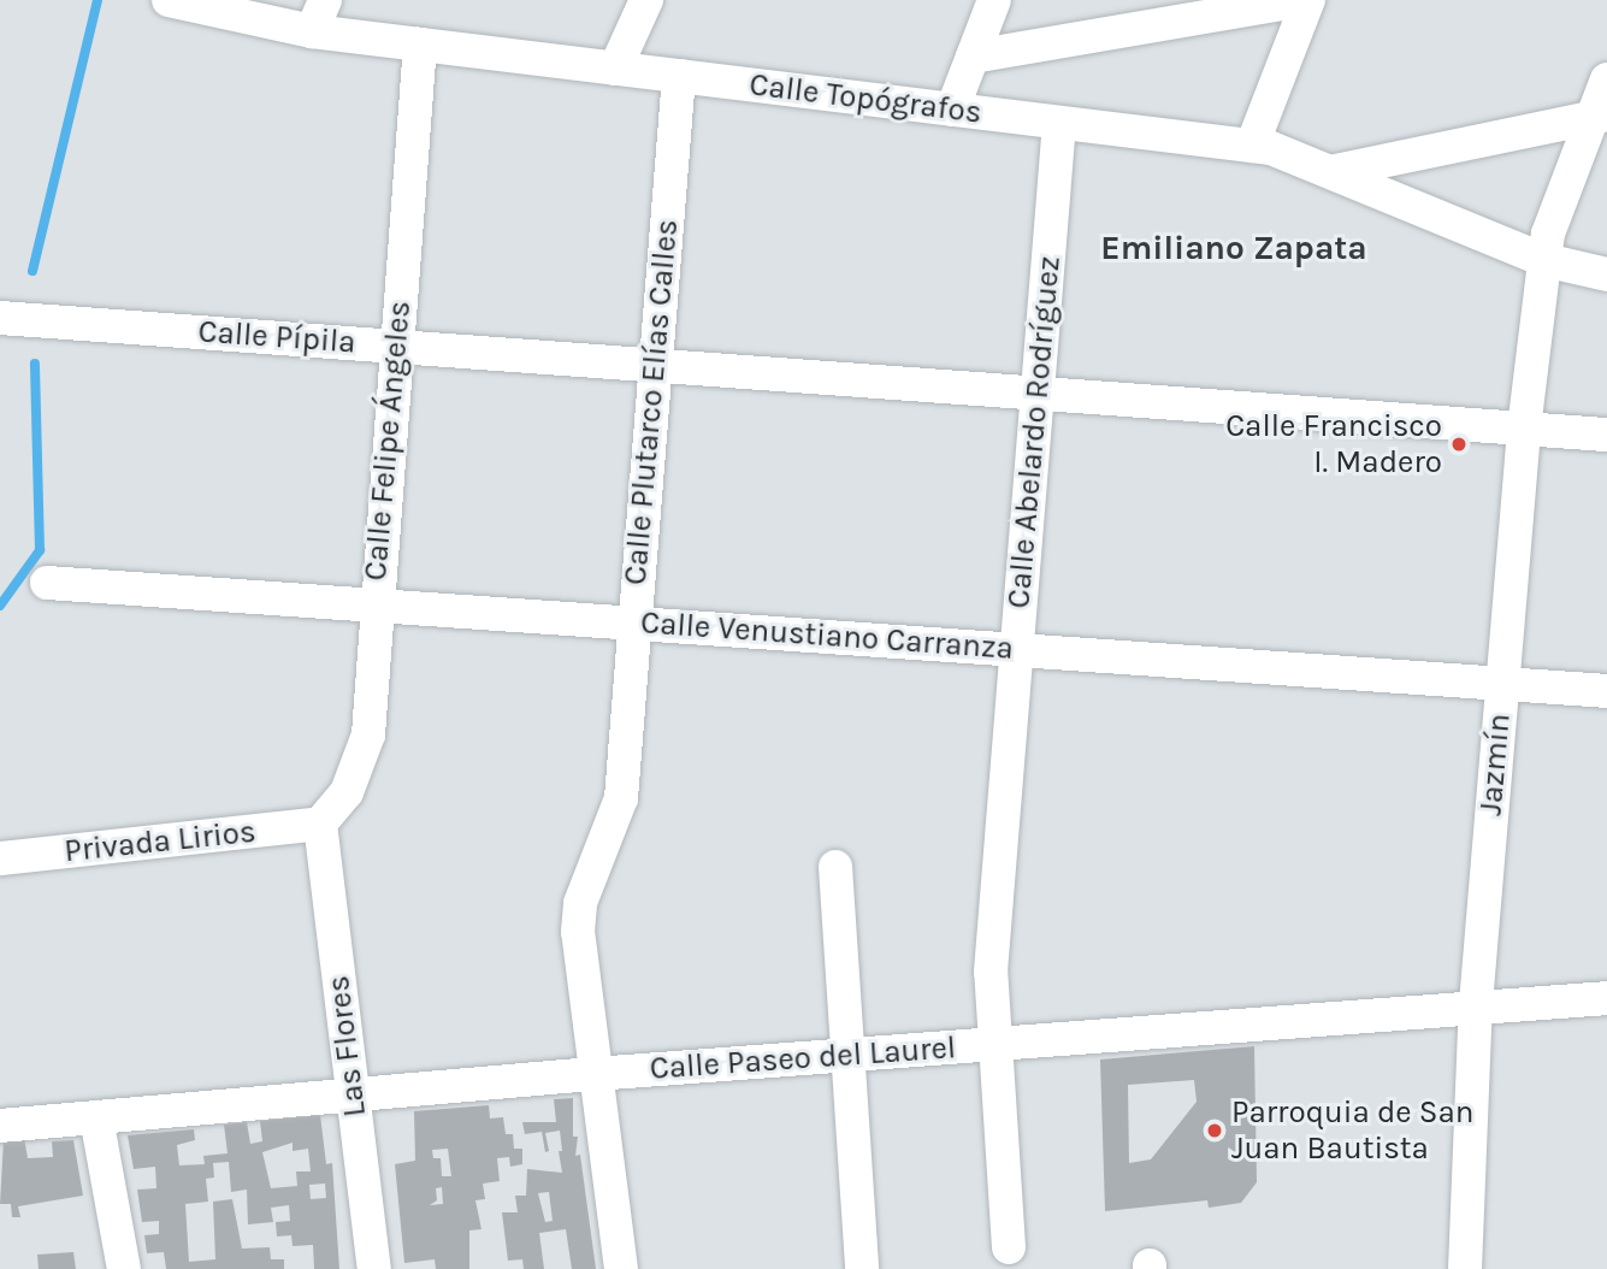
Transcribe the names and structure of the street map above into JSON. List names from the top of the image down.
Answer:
{
  "streets": {
    "street": [
      "Calle Topógrafos",
      "Calle Pípila",
      "Calle Plutarco Elías Calles",
      "Calle Abelardo Rodríguez",
      "Calle Felipe Ángeles",
      "Calle Venustiano Carranza",
      "Jazmín",
      "Privada Lirios",
      "Las Flores",
      "Calle Paseo del Laurel"
    ]
  },
  "crossings": [
    ["Calle Topógrafos", "Calle Plutarco Elías Calles"],
    ["Calle Topógrafos", "Calle Abelardo Rodríguez"],
    ["Calle Topógrafos", "Calle Felipe Ángeles"],
    ["Calle Topógrafos", "Jazmín"],
    ["Calle Pípila", "Calle Plutarco Elías Calles"],
    ["Calle Pípila", "Calle Felipe Ángeles"],
    ["Calle Plutarco Elías Calles", "Calle Venustiano Carranza"],
    ["Calle Plutarco Elías Calles", "Calle Paseo del Laurel"],
    ["Calle Abelardo Rodríguez", "Calle Venustiano Carranza"],
    ["Calle Abelardo Rodríguez", "Calle Paseo del Laurel"],
    ["Calle Felipe Ángeles", "Calle Venustiano Carranza"],
    ["Calle Felipe Ángeles", "Privada Lirios"],
    ["Calle Felipe Ángeles", "Las Flores"],
    ["Calle Venustiano Carranza", "Jazmín"],
    ["Jazmín", "Calle Paseo del Laurel"],
    ["Privada Lirios", "Las Flores"],
    ["Las Flores", "Calle Paseo del Laurel"]
  ],
  "districts": ["Emiliano Zapata"],
  "places": ["Calle Francisco I. Madero", "Parroquia de San Juan Bautista"]
}
